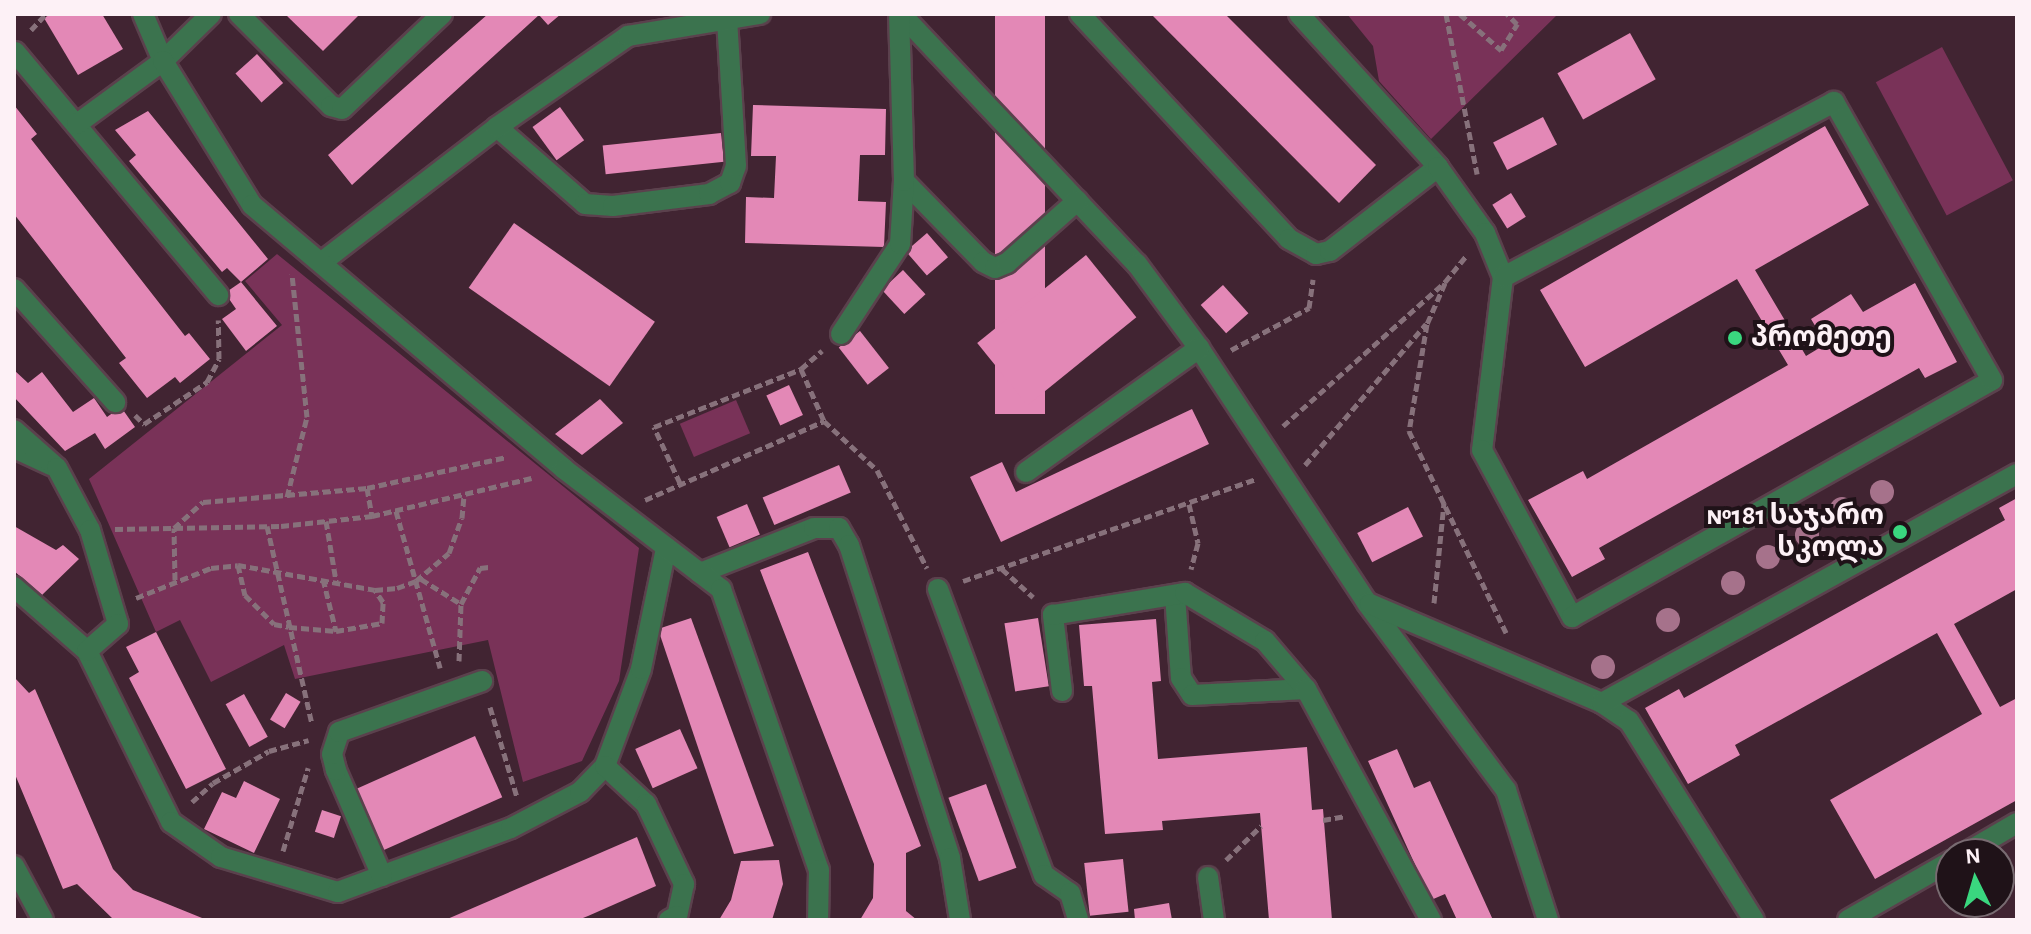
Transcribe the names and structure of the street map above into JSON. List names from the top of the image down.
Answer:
{
  "places": ["პრომეთე", "№181 საჯარო სკოლა"],
  "north": "top"
}
